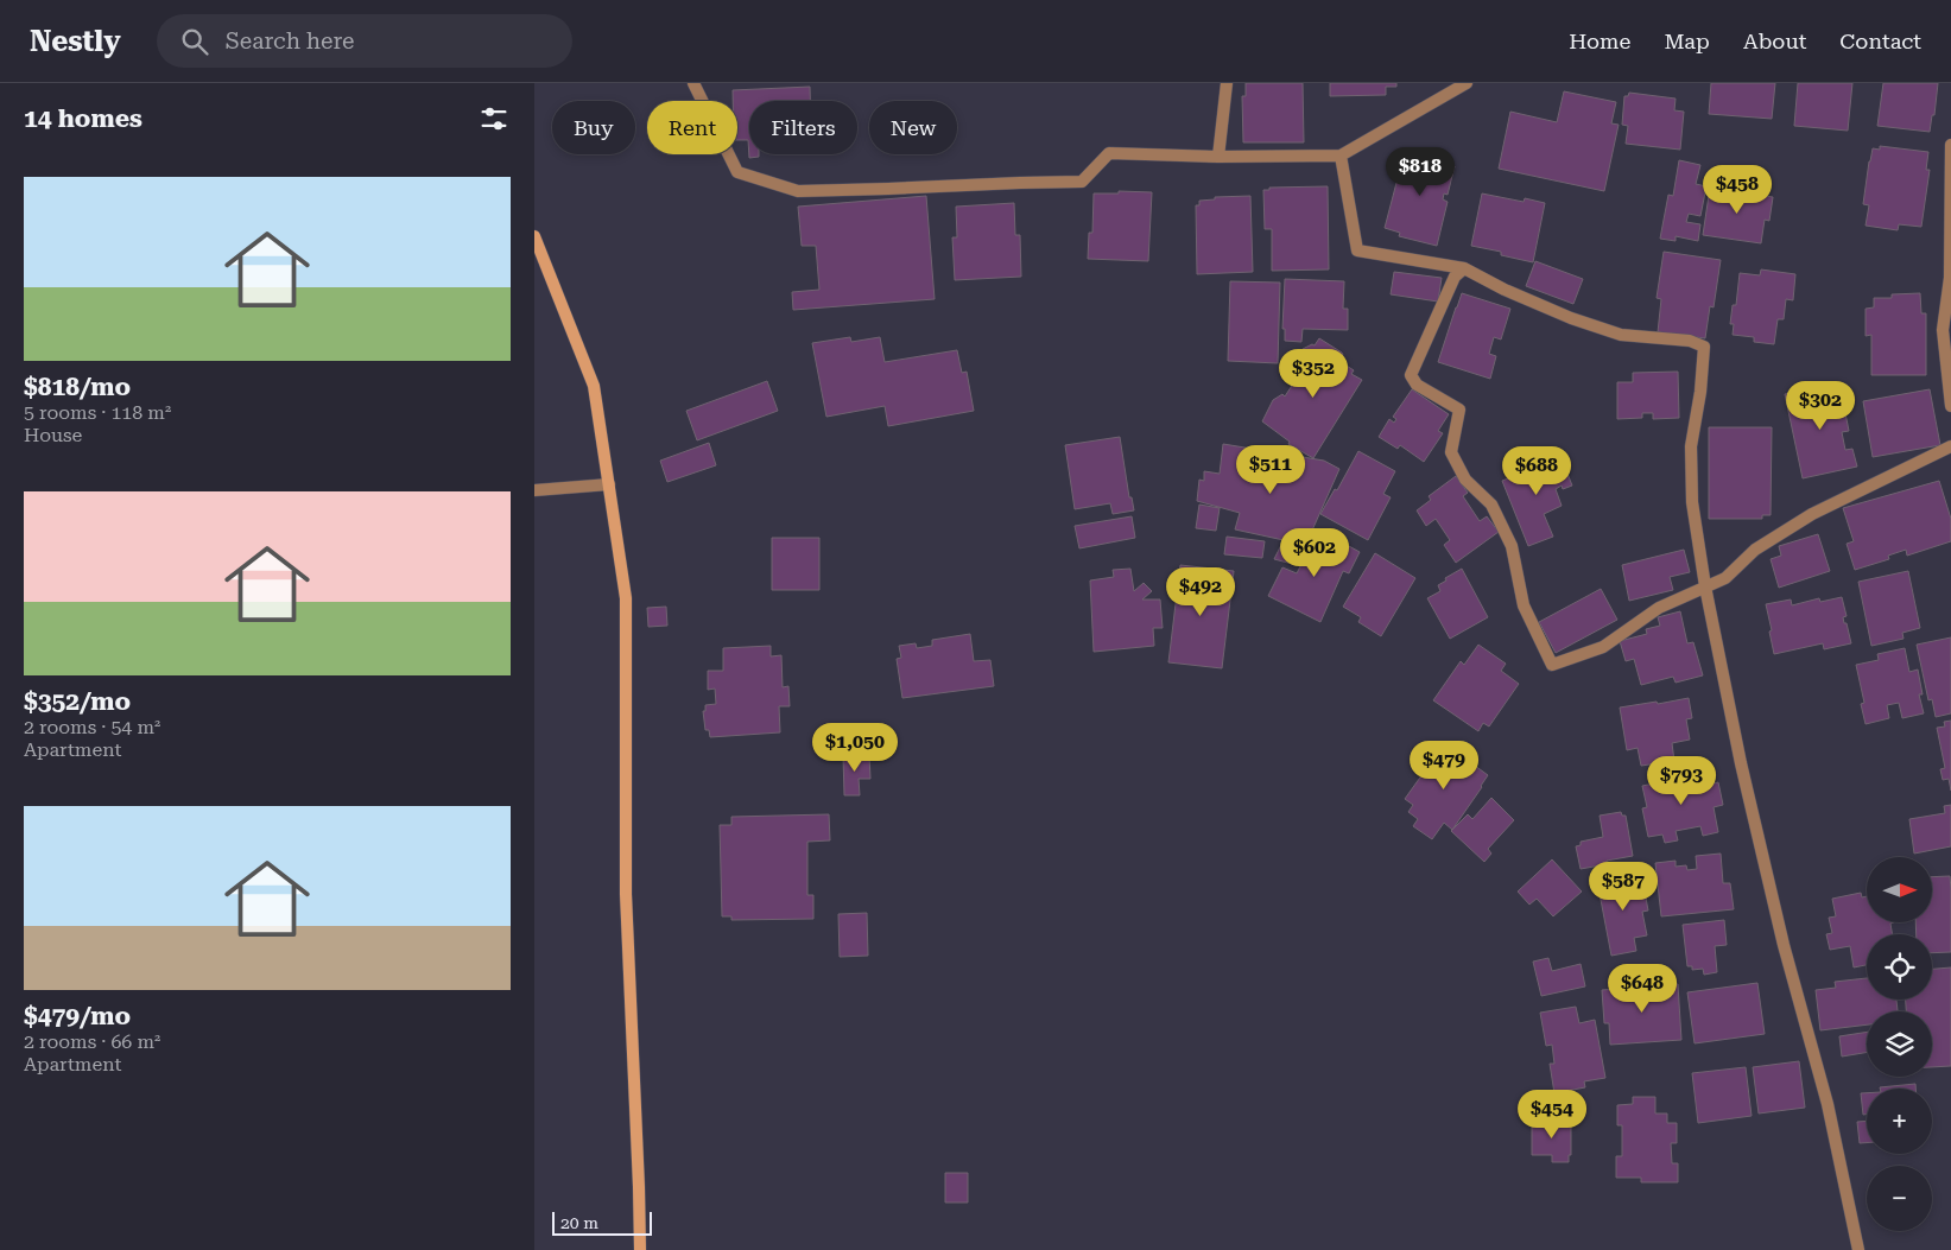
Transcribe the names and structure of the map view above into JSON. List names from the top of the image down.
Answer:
{
  "scale_bar": "20 m",
  "north": "right",
  "page": {
    "header": "Nestly",
    "search": "Search here",
    "nav": [
      "Home",
      "Map",
      "About",
      "Contact"
    ],
    "heading": "14 homes",
    "chip": [
      "Buy",
      "Rent",
      "Filters",
      "New"
    ],
    "price": [
      "$818",
      "$458",
      "$352",
      "$302",
      "$511",
      "$688",
      "$602",
      "$492",
      "$1,050",
      "$479",
      "$793",
      "$587",
      "$648",
      "$454"
    ],
    "list": [
      {
        "name": "$818/mo",
        "note": "5 rooms · 118 m² · House"
      },
      {
        "name": "$352/mo",
        "note": "2 rooms · 54 m² · Apartment"
      },
      {
        "name": "$479/mo",
        "note": "2 rooms · 66 m² · Apartment"
      }
    ],
    "map_buttons": ["+", "−"],
    "scale": "20 m"
  }
}
